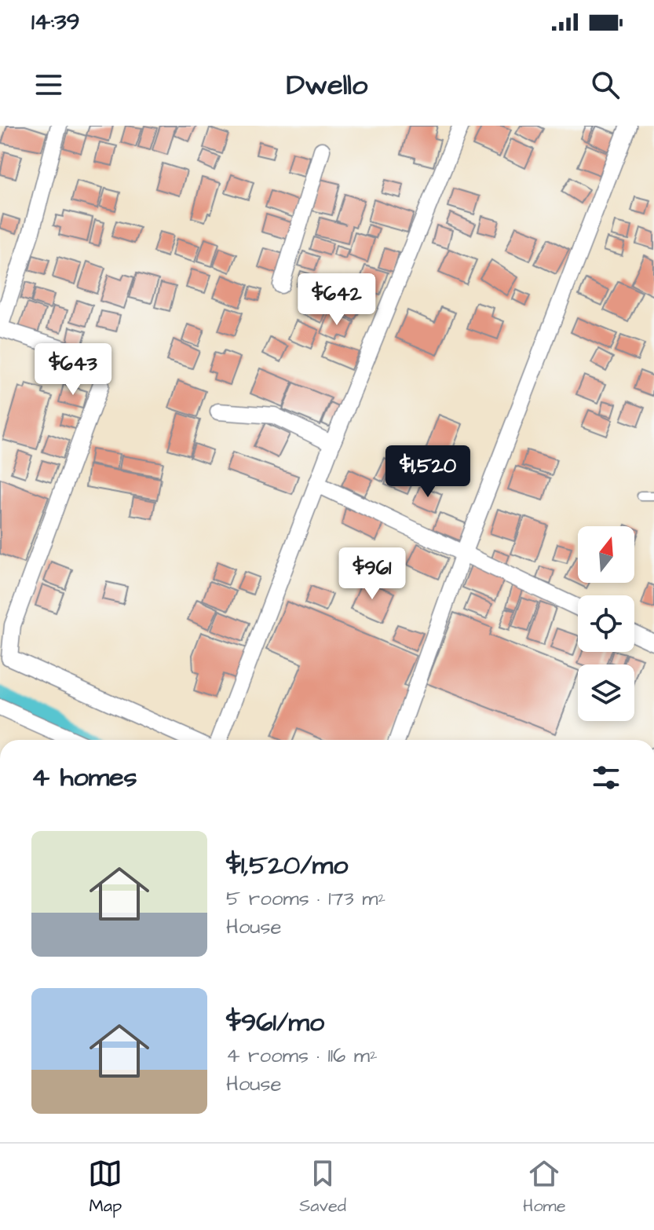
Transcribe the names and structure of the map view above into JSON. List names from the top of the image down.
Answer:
{
  "north": "top",
  "page": {
    "status": "14:39",
    "header": "Dwello",
    "price": [
      "$642",
      "$643",
      "$1,520",
      "$961"
    ],
    "heading": "4 homes",
    "list": [
      {
        "name": "$1,520/mo",
        "note": "5 rooms · 173 m² · House"
      },
      {
        "name": "$961/mo",
        "note": "4 rooms · 116 m² · House"
      }
    ],
    "tabs": ["Map", "Saved", "Home"]
  }
}
